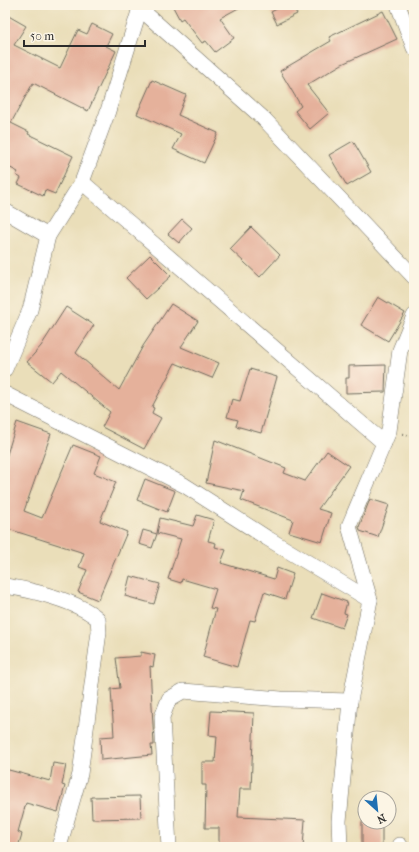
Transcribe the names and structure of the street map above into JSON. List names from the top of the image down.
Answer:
{
  "scale_bar": "50 m",
  "north": "bottom right"
}
